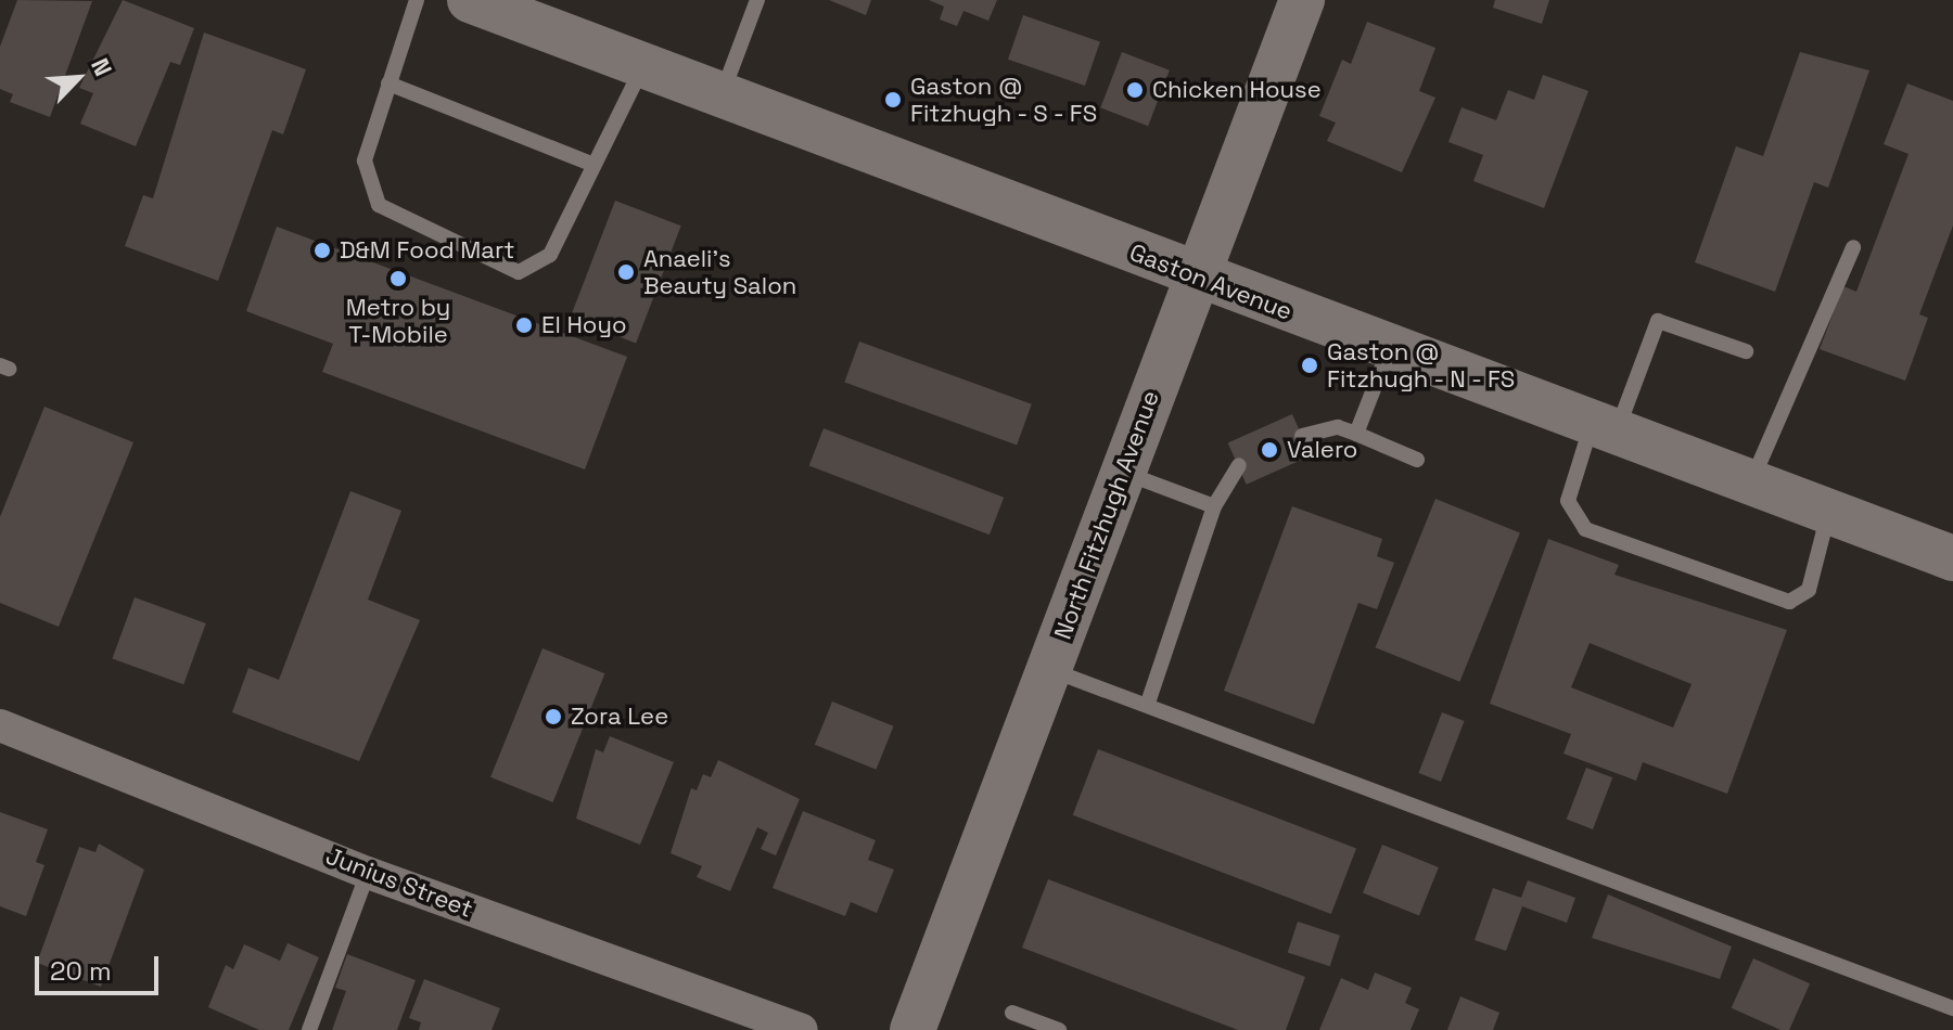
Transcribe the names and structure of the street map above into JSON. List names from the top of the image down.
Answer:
{
  "streets": {
    "main road": ["Gaston Avenue", "North Fitzhugh Avenue"],
    "street": ["Junius Street"]
  },
  "crossings": [
    ["Gaston Avenue", "North Fitzhugh Avenue"]
  ],
  "places": [
    "Chicken House",
    "Gaston @ Fitzhugh - S - FS",
    "D&M Food Mart",
    "Anaeli's Beauty Salon",
    "Metro by T-Mobile",
    "El Hoyo",
    "Gaston @ Fitzhugh - N - FS",
    "Valero",
    "Zora Lee"
  ],
  "scale_bar": "20 m",
  "north": "top right"
}
